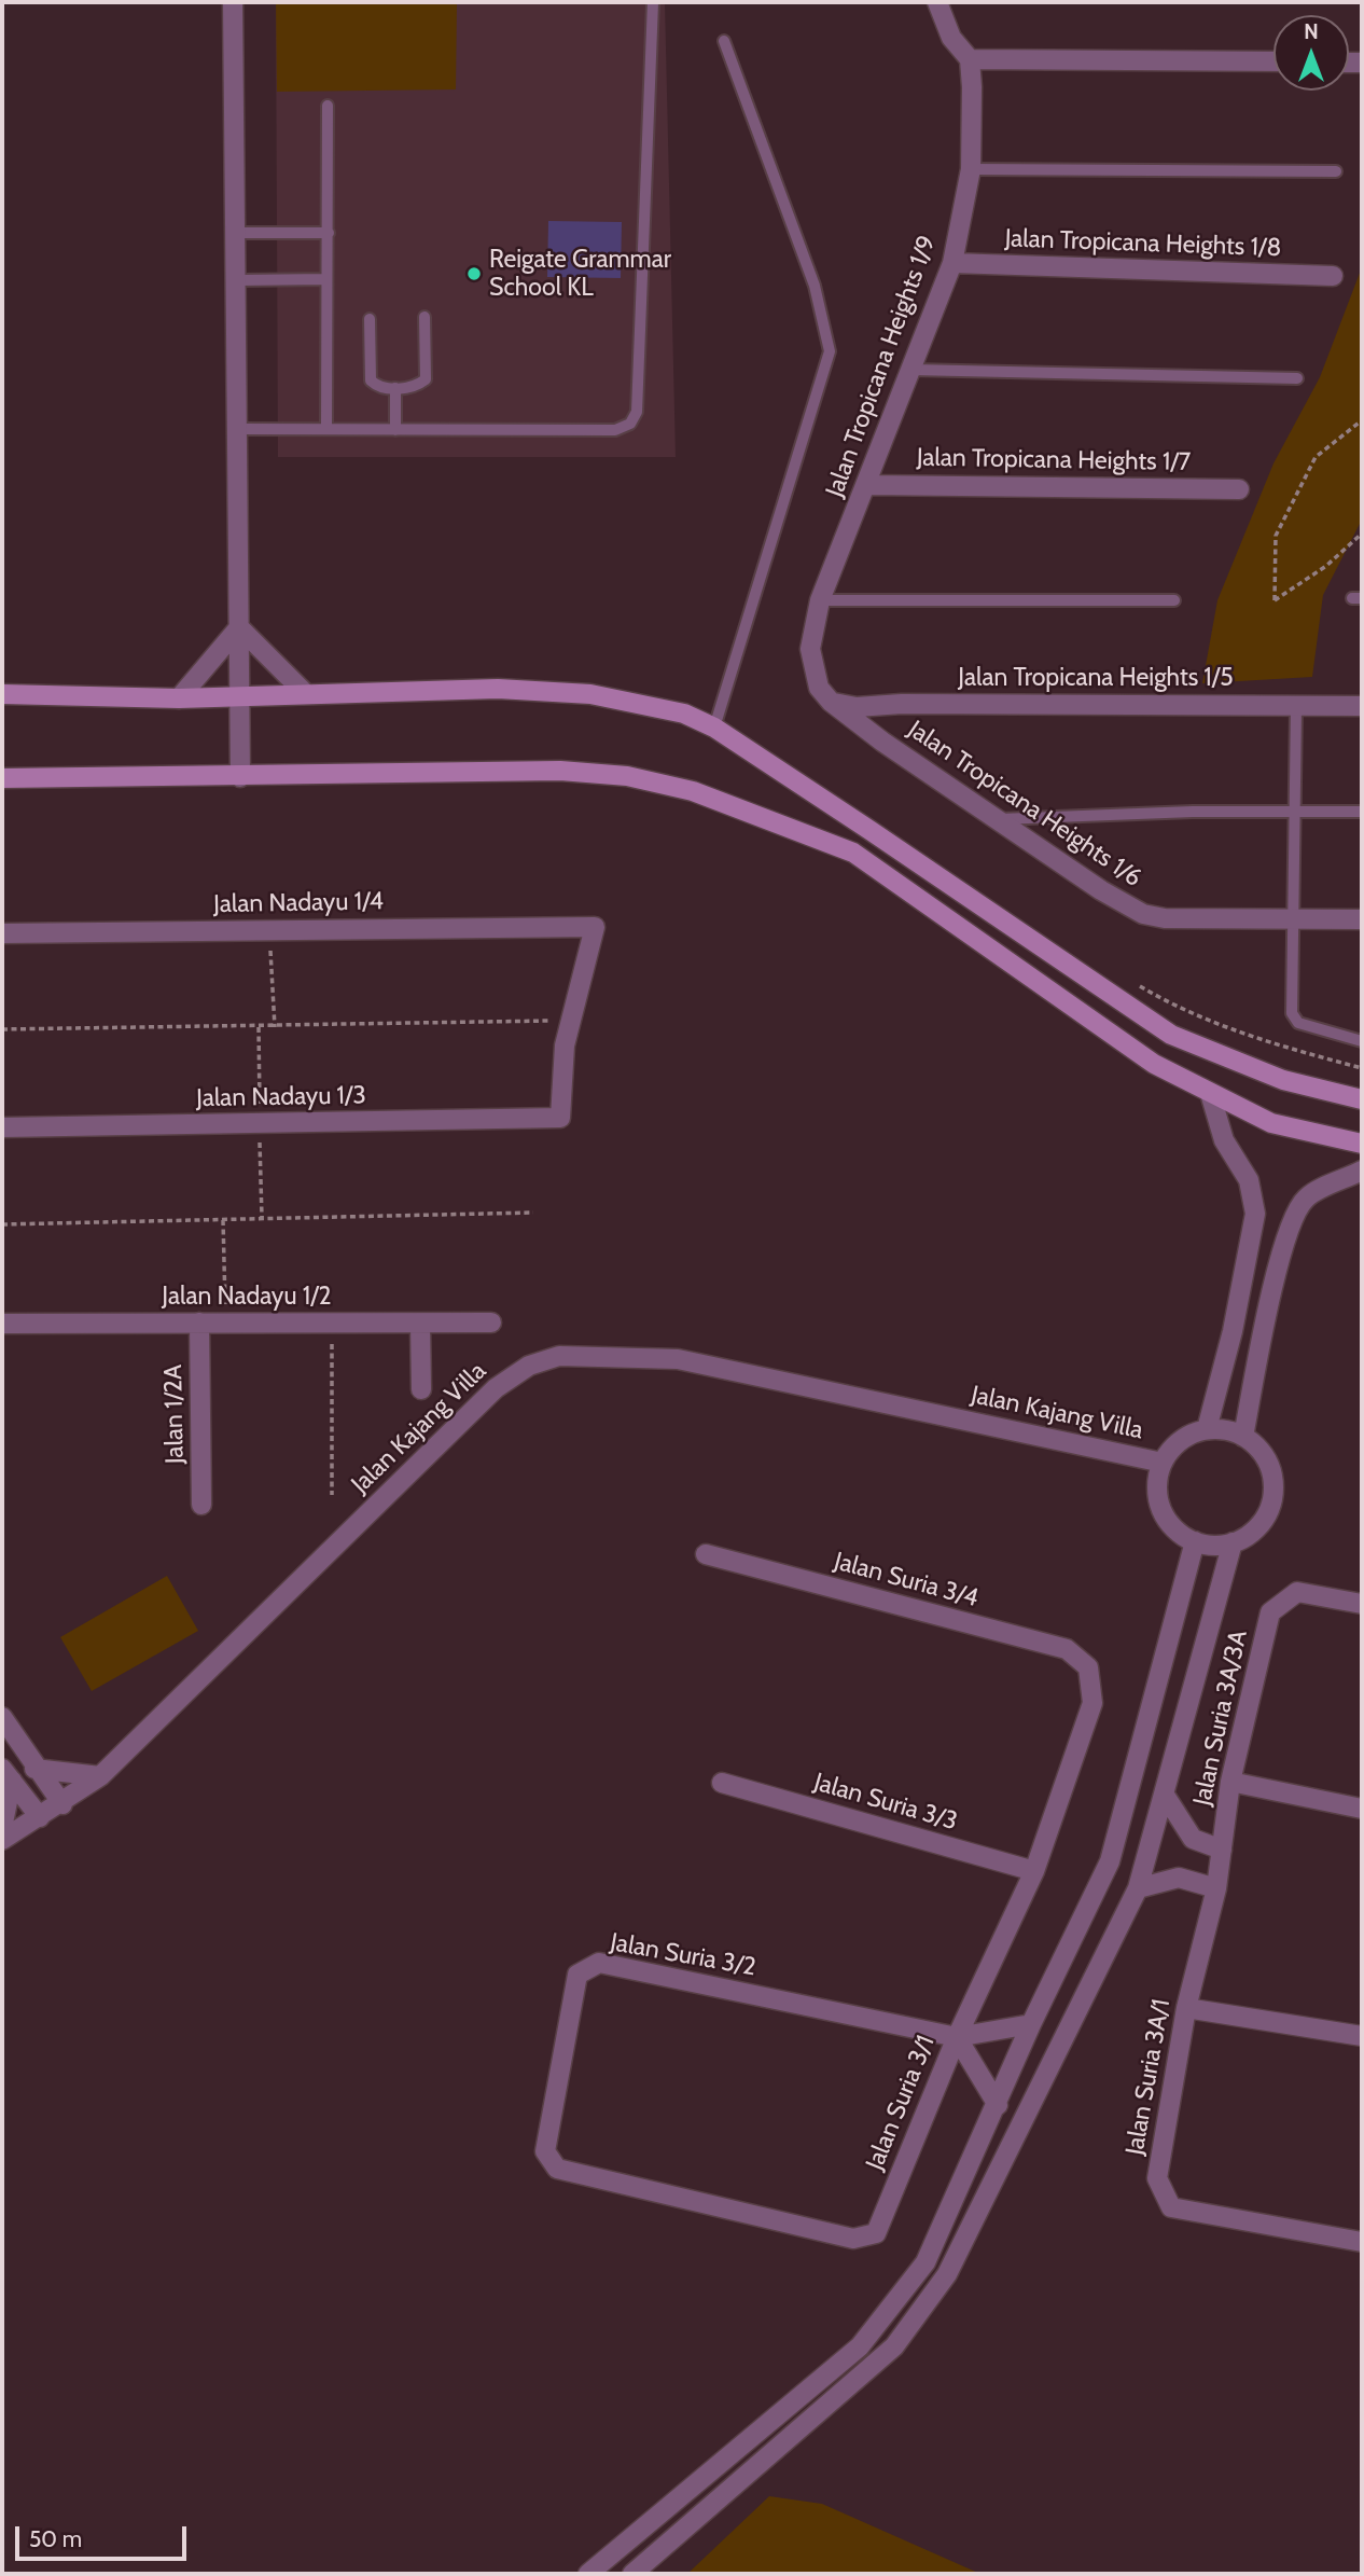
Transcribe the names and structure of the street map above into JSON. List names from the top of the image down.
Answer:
{
  "streets": {
    "street": [
      "Jalan Tropicana Heights 1/8",
      "Jalan Tropicana Heights 1/9",
      "Jalan Tropicana Heights 1/7",
      "Jalan Tropicana Heights 1/5",
      "Jalan Tropicana Heights 1/6",
      "Jalan Nadayu 1/4",
      "Jalan Nadayu 1/3",
      "Jalan Nadayu 1/2",
      "Jalan Kajang Villa",
      "Jalan 1/2A",
      "Jalan Suria 3/4",
      "Jalan Suria 3A/3A",
      "Jalan Suria 3/3",
      "Jalan Suria 3/2",
      "Jalan Suria 3A/1",
      "Jalan Suria 3/1"
    ]
  },
  "crossings": [
    ["Jalan Tropicana Heights 1/8", "Jalan Tropicana Heights 1/9"],
    ["Jalan Tropicana Heights 1/9", "Jalan Tropicana Heights 1/7"],
    ["Jalan Tropicana Heights 1/9", "Jalan Tropicana Heights 1/5"],
    ["Jalan Tropicana Heights 1/9", "Jalan Tropicana Heights 1/6"],
    ["Jalan Tropicana Heights 1/5", "Jalan Tropicana Heights 1/6"],
    ["Jalan Nadayu 1/4", "Jalan Nadayu 1/3"],
    ["Jalan Nadayu 1/2", "Jalan 1/2A"],
    ["Jalan Suria 3/4", "Jalan Suria 3/1"],
    ["Jalan Suria 3A/3A", "Jalan Suria 3A/1"],
    ["Jalan Suria 3/3", "Jalan Suria 3/1"],
    ["Jalan Suria 3/2", "Jalan Suria 3/1"]
  ],
  "places": ["Reigate Grammar School KL"],
  "scale_bar": "50 m",
  "north": "top"
}
